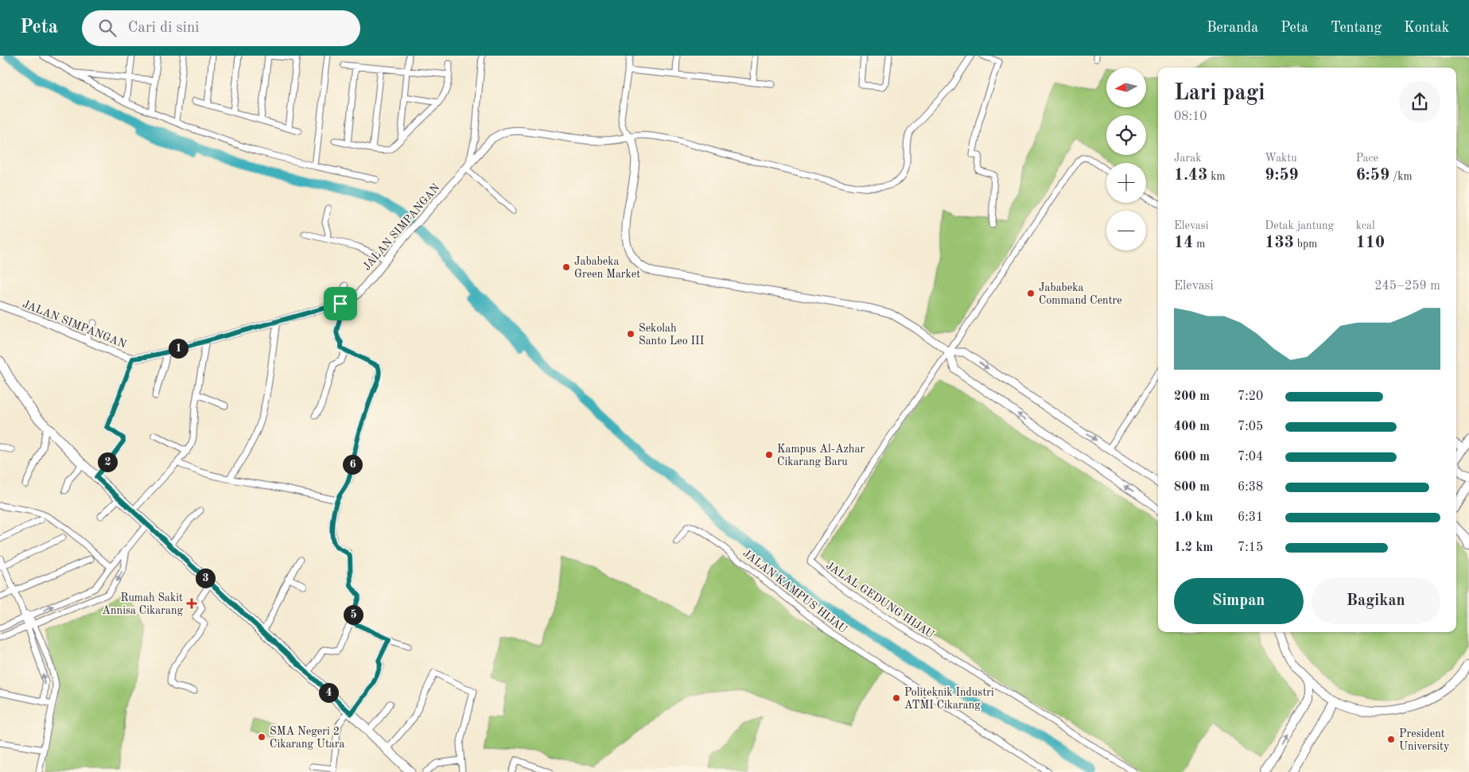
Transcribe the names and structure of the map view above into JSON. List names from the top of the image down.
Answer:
{
  "streets": {
    "street": ["JALAN SIMPANGAN", "JALAN KAMPUS HIJAU", "JALAL GEDUNG HIJAU"]
  },
  "places": {
    "other": [
      "Jababeka Green Market",
      "Jababeka Command Centre",
      "Sekolah Santo Leo III",
      "Kampus Al-Azhar Cikarang Baru",
      "Politeknik Industri ATMI Cikarang",
      "SMA Negeri 2 Cikarang Utara",
      "President University"
    ],
    "health": ["Rumah Sakit Annisa Cikarang"]
  },
  "north": "left",
  "page": {
    "header": "Peta",
    "search": "Cari di sini",
    "nav": [
      "Beranda",
      "Peta",
      "Tentang",
      "Kontak"
    ],
    "map_buttons": ["+", "−"],
    "heading": ["Lari pagi", "08:10"],
    "stats": [
      ["Jarak", "1.43 km"],
      ["Waktu", "9:59"],
      ["Pace", "6:59 /km"],
      ["Elevasi", "14 m"],
      ["Detak jantung", "133 bpm"],
      ["kcal", "110"]
    ],
    "chart": ["Elevasi", "245–259 m"],
    "pins": [
      "1",
      "2",
      "6",
      "3",
      "5",
      "4"
    ],
    "list": [
      {
        "name": "200 m",
        "note": "7:20"
      },
      {
        "name": "400 m",
        "note": "7:05"
      },
      {
        "name": "600 m",
        "note": "7:04"
      },
      {
        "name": "800 m",
        "note": "6:38"
      },
      {
        "name": "1.0 km",
        "note": "6:31"
      },
      {
        "name": "1.2 km",
        "note": "7:15"
      }
    ],
    "buttons": ["Simpan", "Bagikan"]
  }
}
